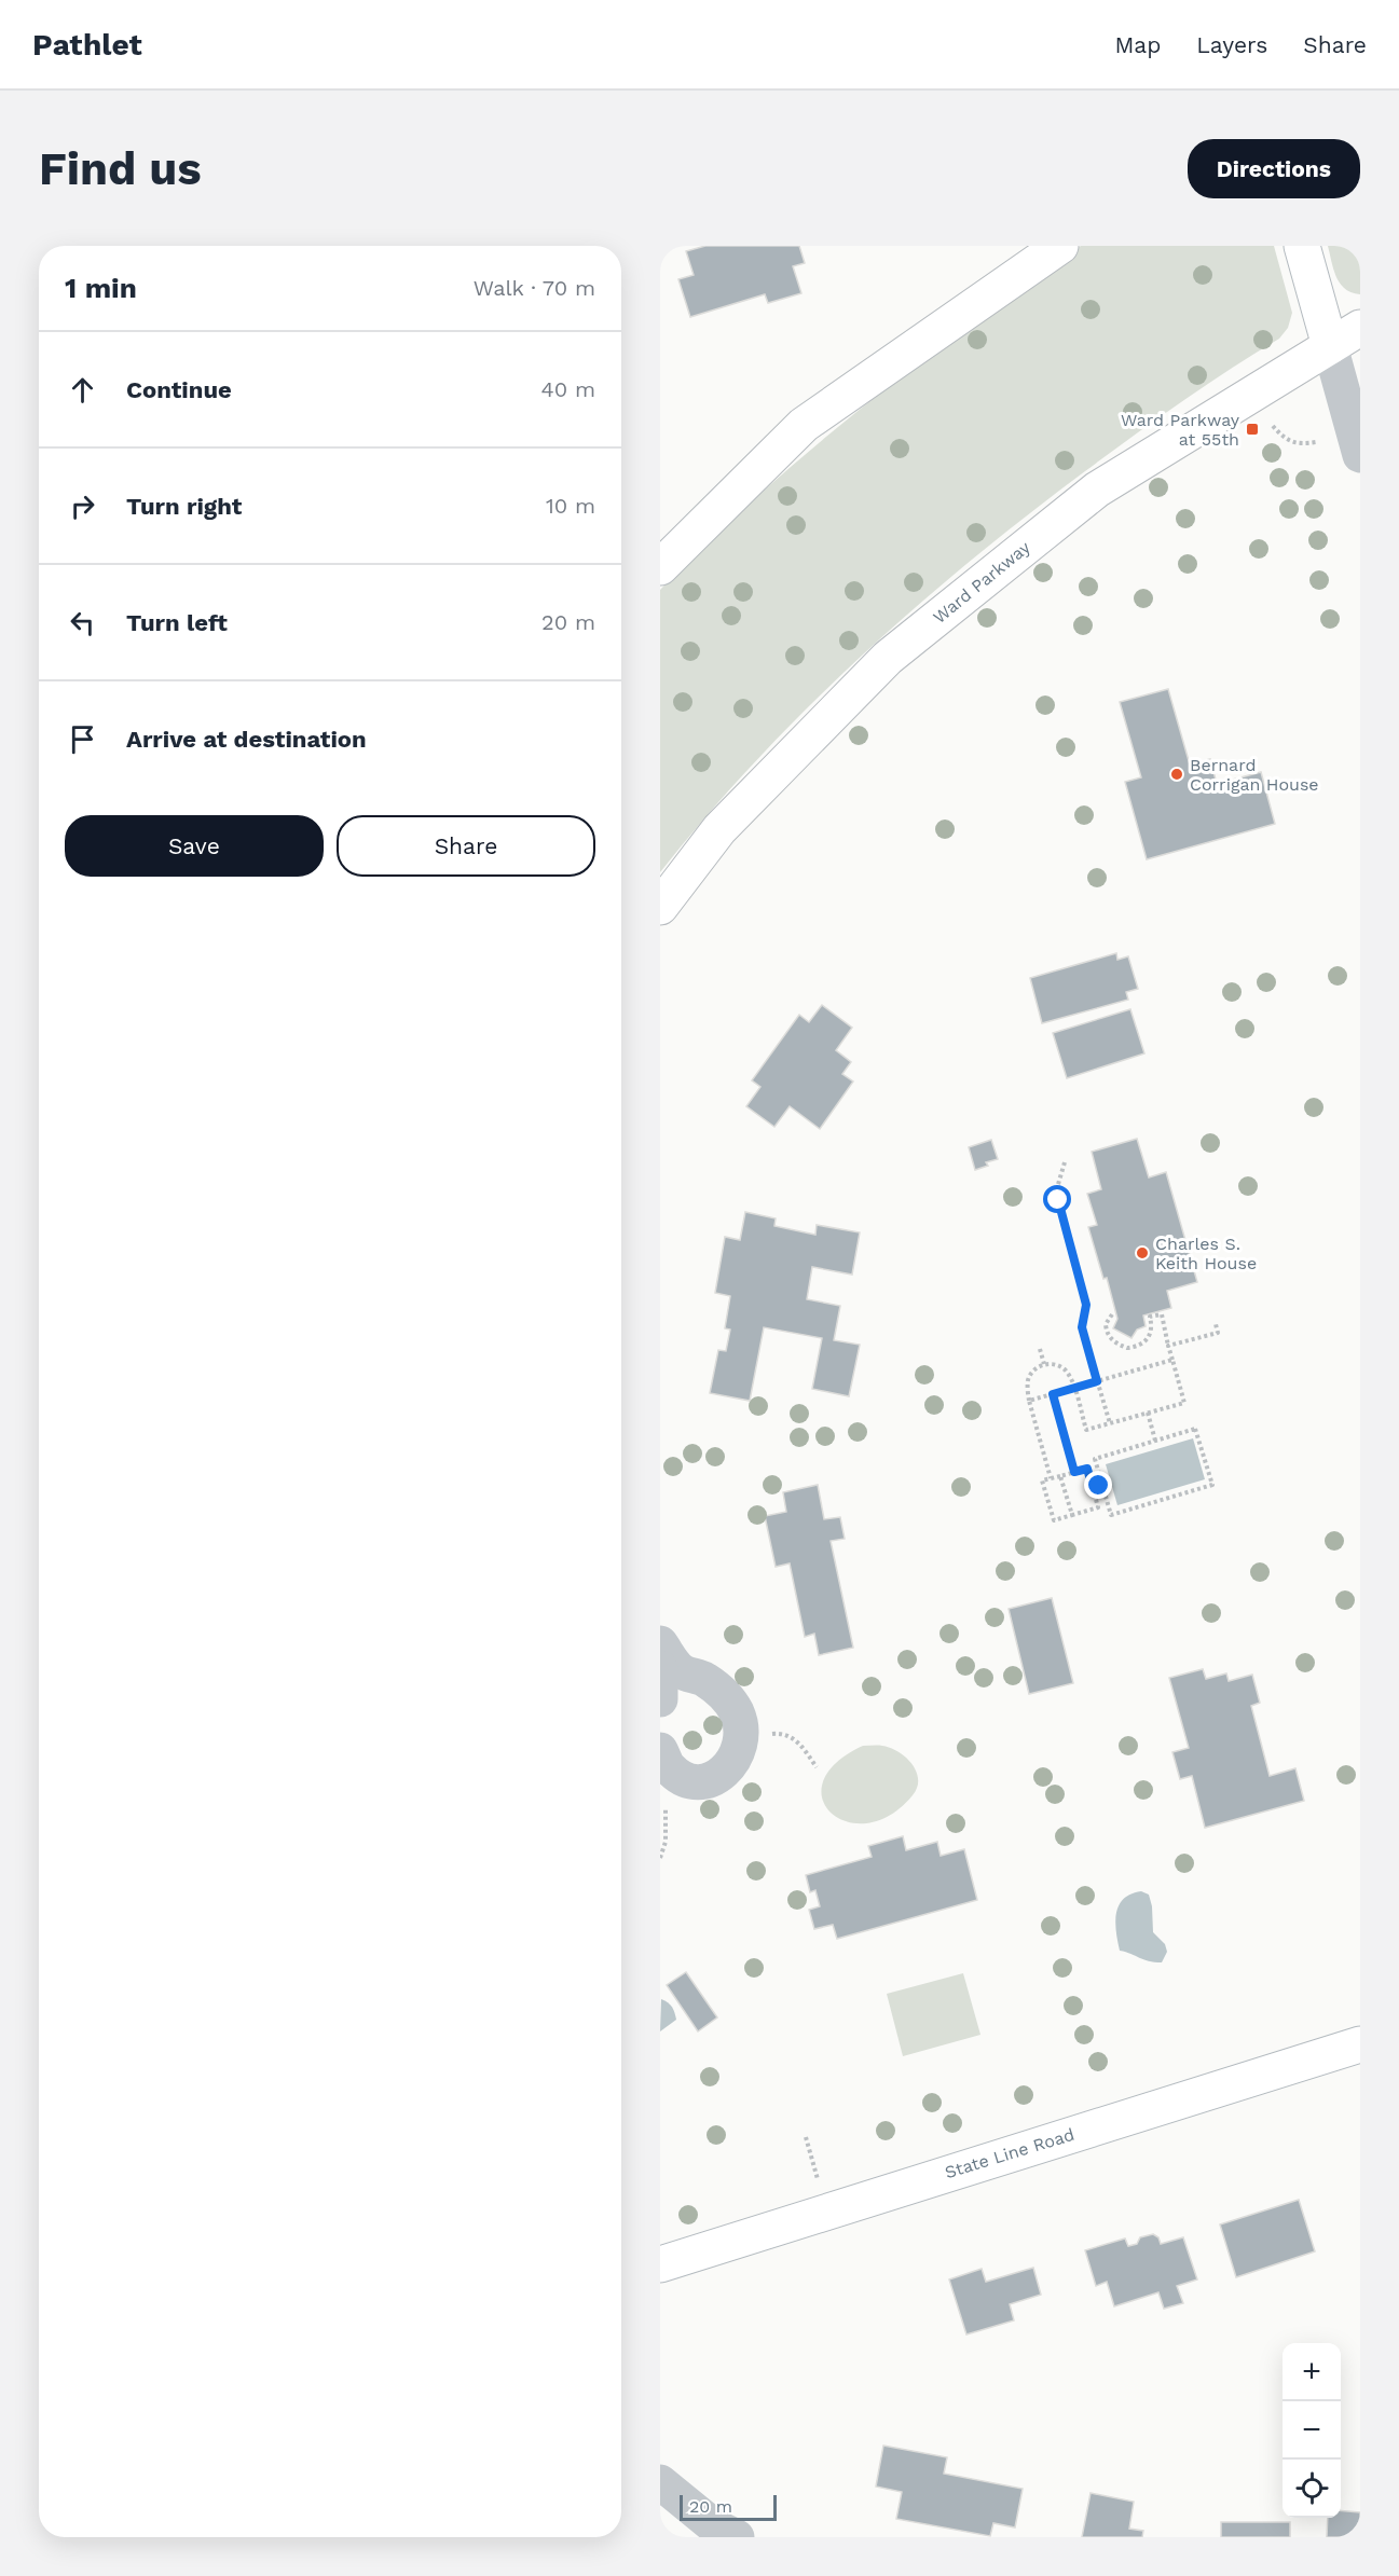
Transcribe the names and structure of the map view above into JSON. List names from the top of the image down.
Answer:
{
  "streets": {
    "main road": ["Ward Parkway", "State Line Road"]
  },
  "places": {
    "transit": ["Ward Parkway at 55th"],
    "other": ["Bernard Corrigan House", "Charles S. Keith House"]
  },
  "scale_bar": "20 m",
  "page": {
    "header": "Pathlet",
    "nav": ["Map", "Layers", "Share"],
    "buttons": [
      "Directions",
      ["Save", "Share"]
    ],
    "title": "Find us",
    "heading": ["1 min", "Walk · 70 m"],
    "list": [
      ["Continue", "40 m"],
      ["Turn right", "10 m"],
      ["Turn left", "20 m"],
      "Arrive at destination"
    ],
    "map_buttons": ["+", "−"],
    "scale": "20 m"
  }
}
